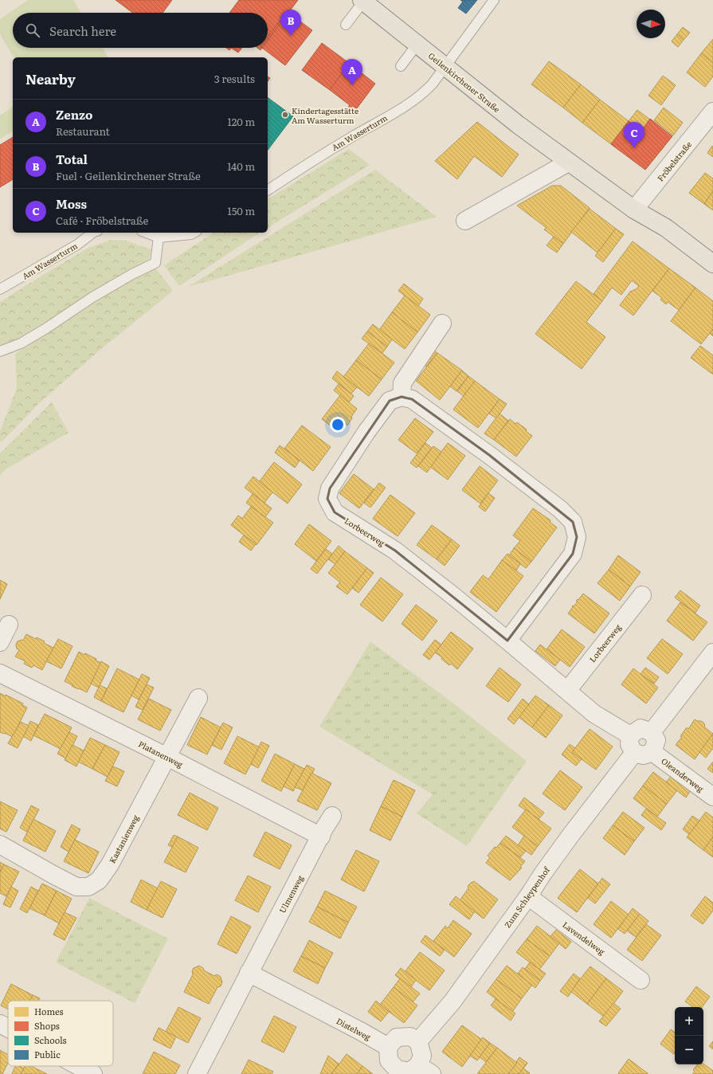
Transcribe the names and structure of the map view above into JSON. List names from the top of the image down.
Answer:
{
  "streets": {
    "main road": ["Geilenkirchener Straße"],
    "street": [
      "Fröbelstraße",
      "Lorbeerweg",
      "Platanenweg",
      "Oleanderweg",
      "Kastanienweg",
      "Ulmenweg",
      "Zum Schleypenhof",
      "Lavendelweg",
      "Distelweg"
    ],
    "lane": ["Am Wasserturm"]
  },
  "crossings": [
    ["Geilenkirchener Straße", "Am Wasserturm"],
    ["Geilenkirchener Straße", "Fröbelstraße"],
    ["Lorbeerweg", "Oleanderweg"],
    ["Lorbeerweg", "Zum Schleypenhof"],
    ["Platanenweg", "Kastanienweg"],
    ["Platanenweg", "Ulmenweg"],
    ["Oleanderweg", "Zum Schleypenhof"],
    ["Ulmenweg", "Distelweg"],
    ["Zum Schleypenhof", "Lavendelweg"],
    ["Zum Schleypenhof", "Distelweg"]
  ],
  "places": ["Kindertagesstätte Am Wasserturm"],
  "legend": [
    "Homes",
    "Shops",
    "Schools",
    "Public"
  ],
  "north": "right",
  "page": {
    "pins": ["B", "A", "C"],
    "search": "Search here",
    "heading": ["Nearby", "3 results"],
    "list": [
      {
        "mark": "A",
        "name": "Zenzo",
        "note": "Restaurant",
        "value": "120 m"
      },
      {
        "mark": "B",
        "name": "Total",
        "note": "Fuel · Geilenkirchener Straße",
        "value": "140 m"
      },
      {
        "mark": "C",
        "name": "Moss",
        "note": "Café · Fröbelstraße",
        "value": "150 m"
      }
    ],
    "map_buttons": ["+", "−"]
  }
}
